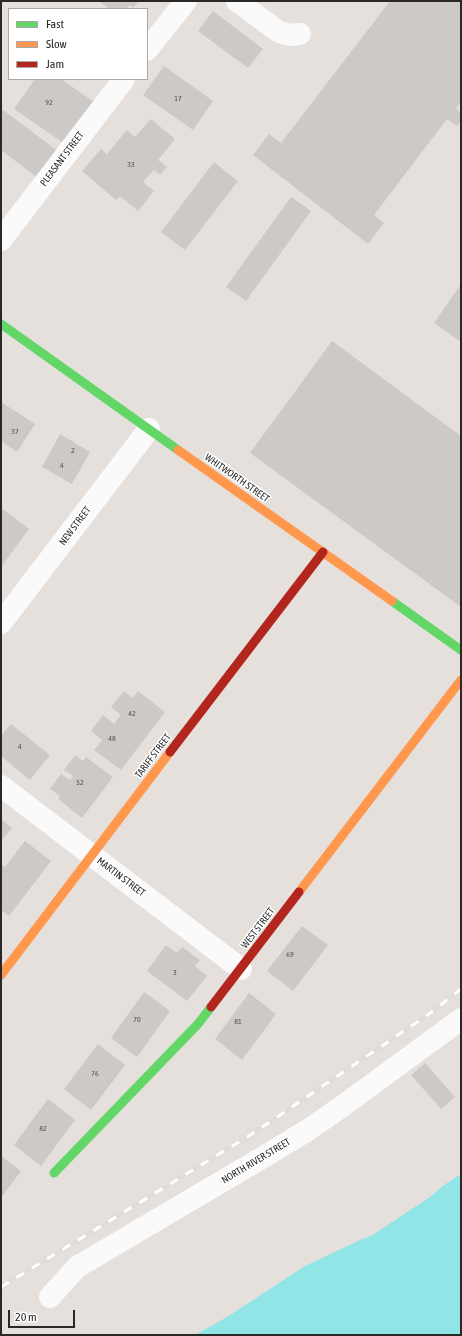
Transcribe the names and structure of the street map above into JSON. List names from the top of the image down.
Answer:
{
  "streets": {
    "street": [
      "PLEASANT STREET",
      "WHITWORTH STREET",
      "NEW STREET",
      "TARIFF STREET",
      "MARTIN STREET",
      "WEST STREET",
      "NORTH RIVER STREET"
    ]
  },
  "crossings": [
    ["WHITWORTH STREET", "NEW STREET"],
    ["WHITWORTH STREET", "TARIFF STREET"],
    ["TARIFF STREET", "MARTIN STREET"],
    ["MARTIN STREET", "WEST STREET"]
  ],
  "house_numbers": [
    "17",
    "92",
    "33",
    "37",
    "2",
    "4",
    "42",
    "48",
    "4",
    "52",
    "69",
    "3",
    "70",
    "81",
    "76",
    "82"
  ],
  "legend": ["Fast", "Slow", "Jam"],
  "scale_bar": "20 m"
}
